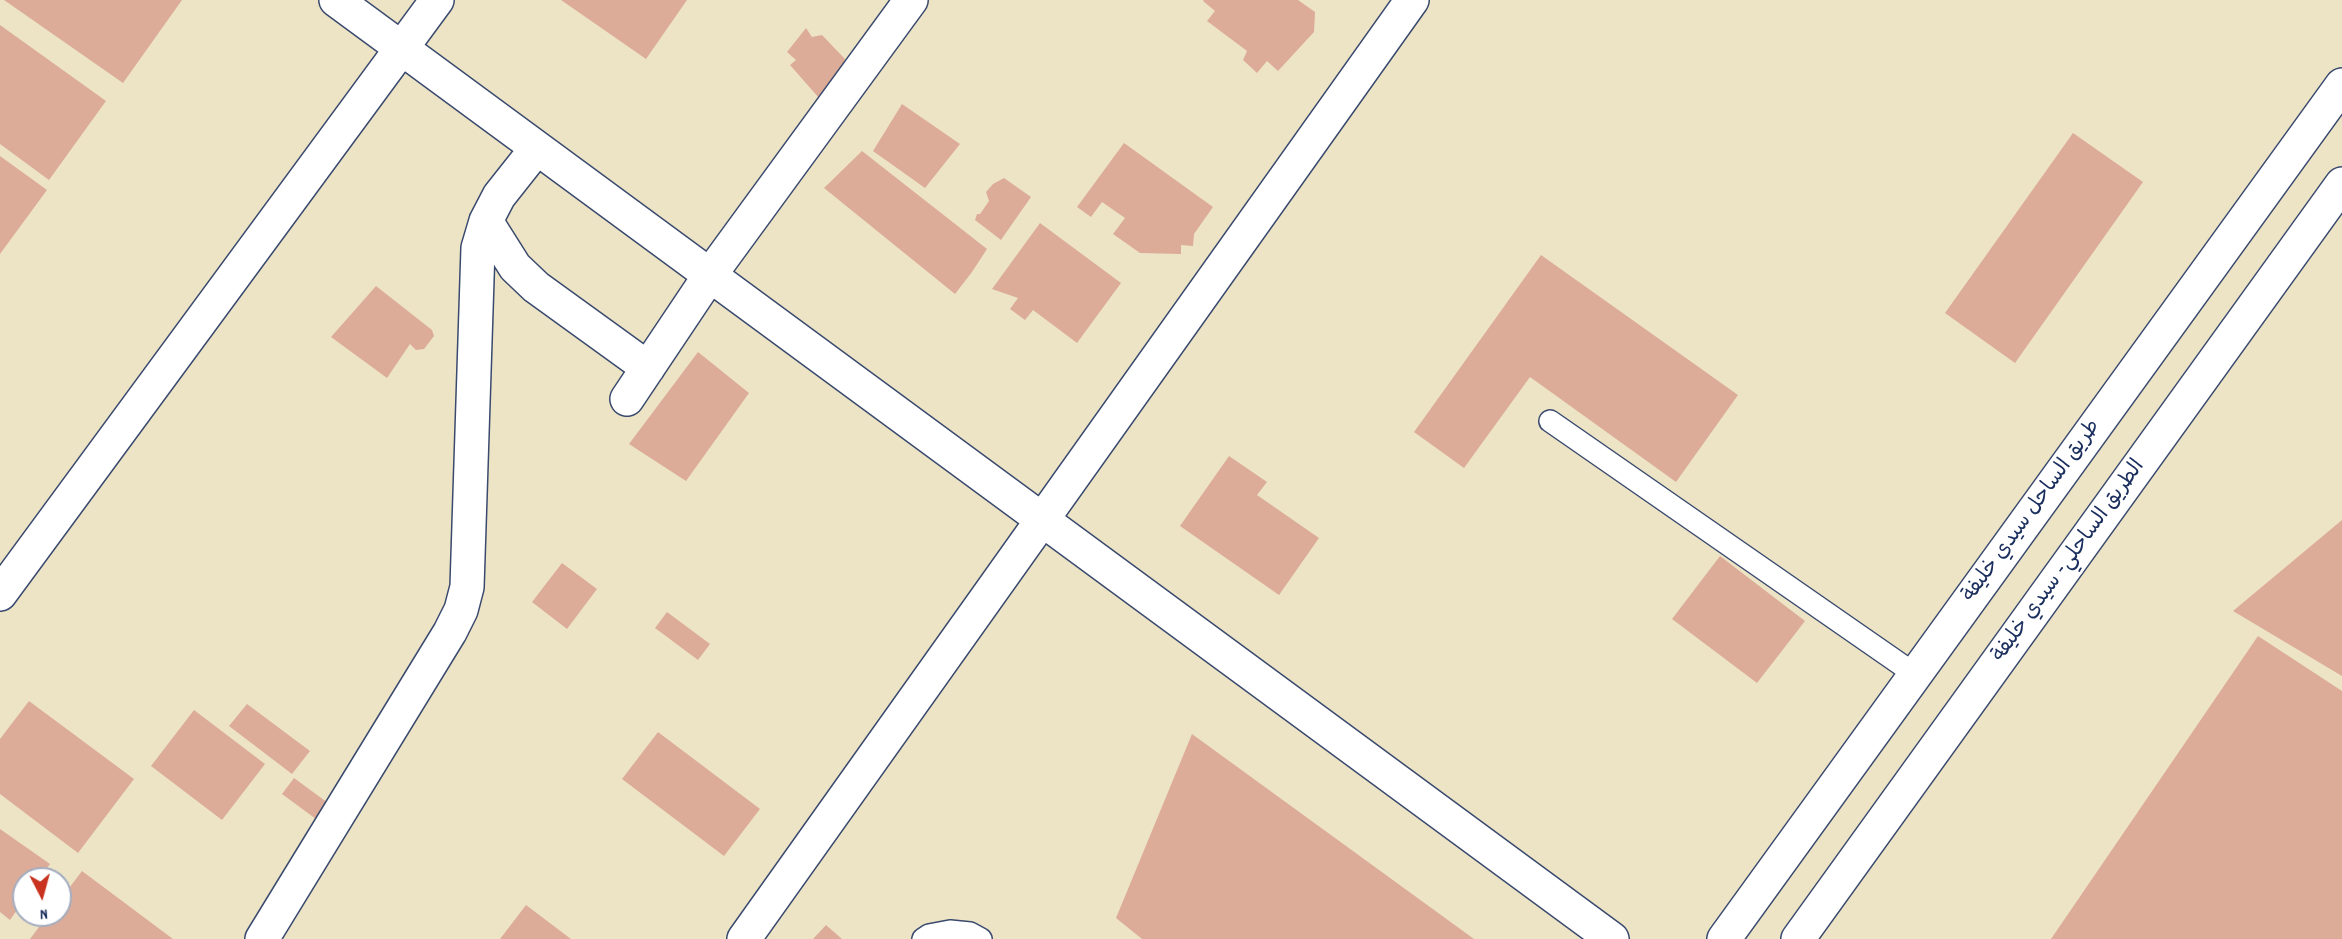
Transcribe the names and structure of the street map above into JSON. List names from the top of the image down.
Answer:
{
  "streets": {
    "main road": ["طريق الساحل سيدي خليفة", "الطريق الساحلي- سيدي خليفة"]
  },
  "north": "bottom"
}
